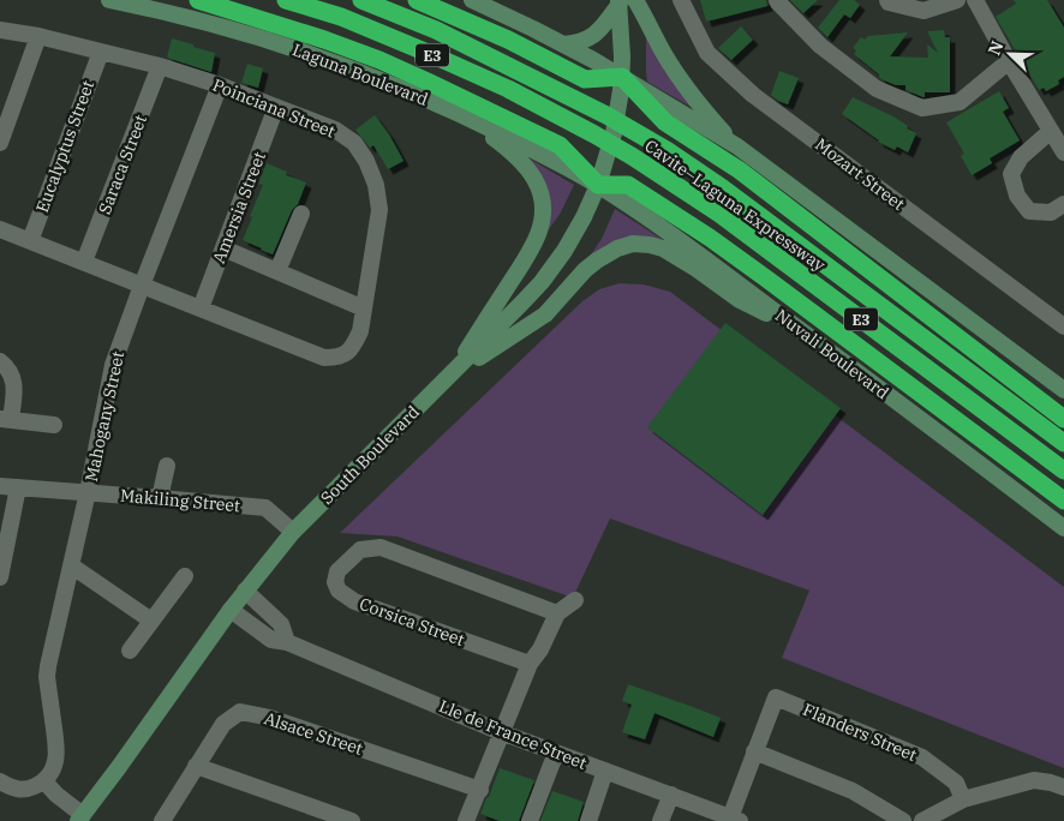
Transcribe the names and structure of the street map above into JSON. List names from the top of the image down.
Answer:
{
  "streets": {
    "highway": ["E3", "Cavite–Laguna Expressway"],
    "main road": ["Laguna Boulevard", "Nuvali Boulevard", "South Boulevard"],
    "street": [
      "Poinciana Street",
      "Eucalyptus Street",
      "Saraca Street",
      "Mozart Street",
      "Amersia Street",
      "Mahogany Street",
      "Makiling Street",
      "Corsica Street",
      "Flanders Street",
      "Alsace Street",
      "Lle de France Street"
    ]
  },
  "crossings": [
    ["Laguna Boulevard", "Nuvali Boulevard"],
    ["Laguna Boulevard", "South Boulevard"],
    ["Poinciana Street", "Eucalyptus Street"],
    ["Poinciana Street", "Saraca Street"],
    ["Poinciana Street", "Amersia Street"],
    ["Poinciana Street", "Mahogany Street"],
    ["Nuvali Boulevard", "South Boulevard"],
    ["Mahogany Street", "Makiling Street"],
    ["South Boulevard", "Makiling Street"],
    ["South Boulevard", "Lle de France Street"]
  ],
  "north": "top left"
}
